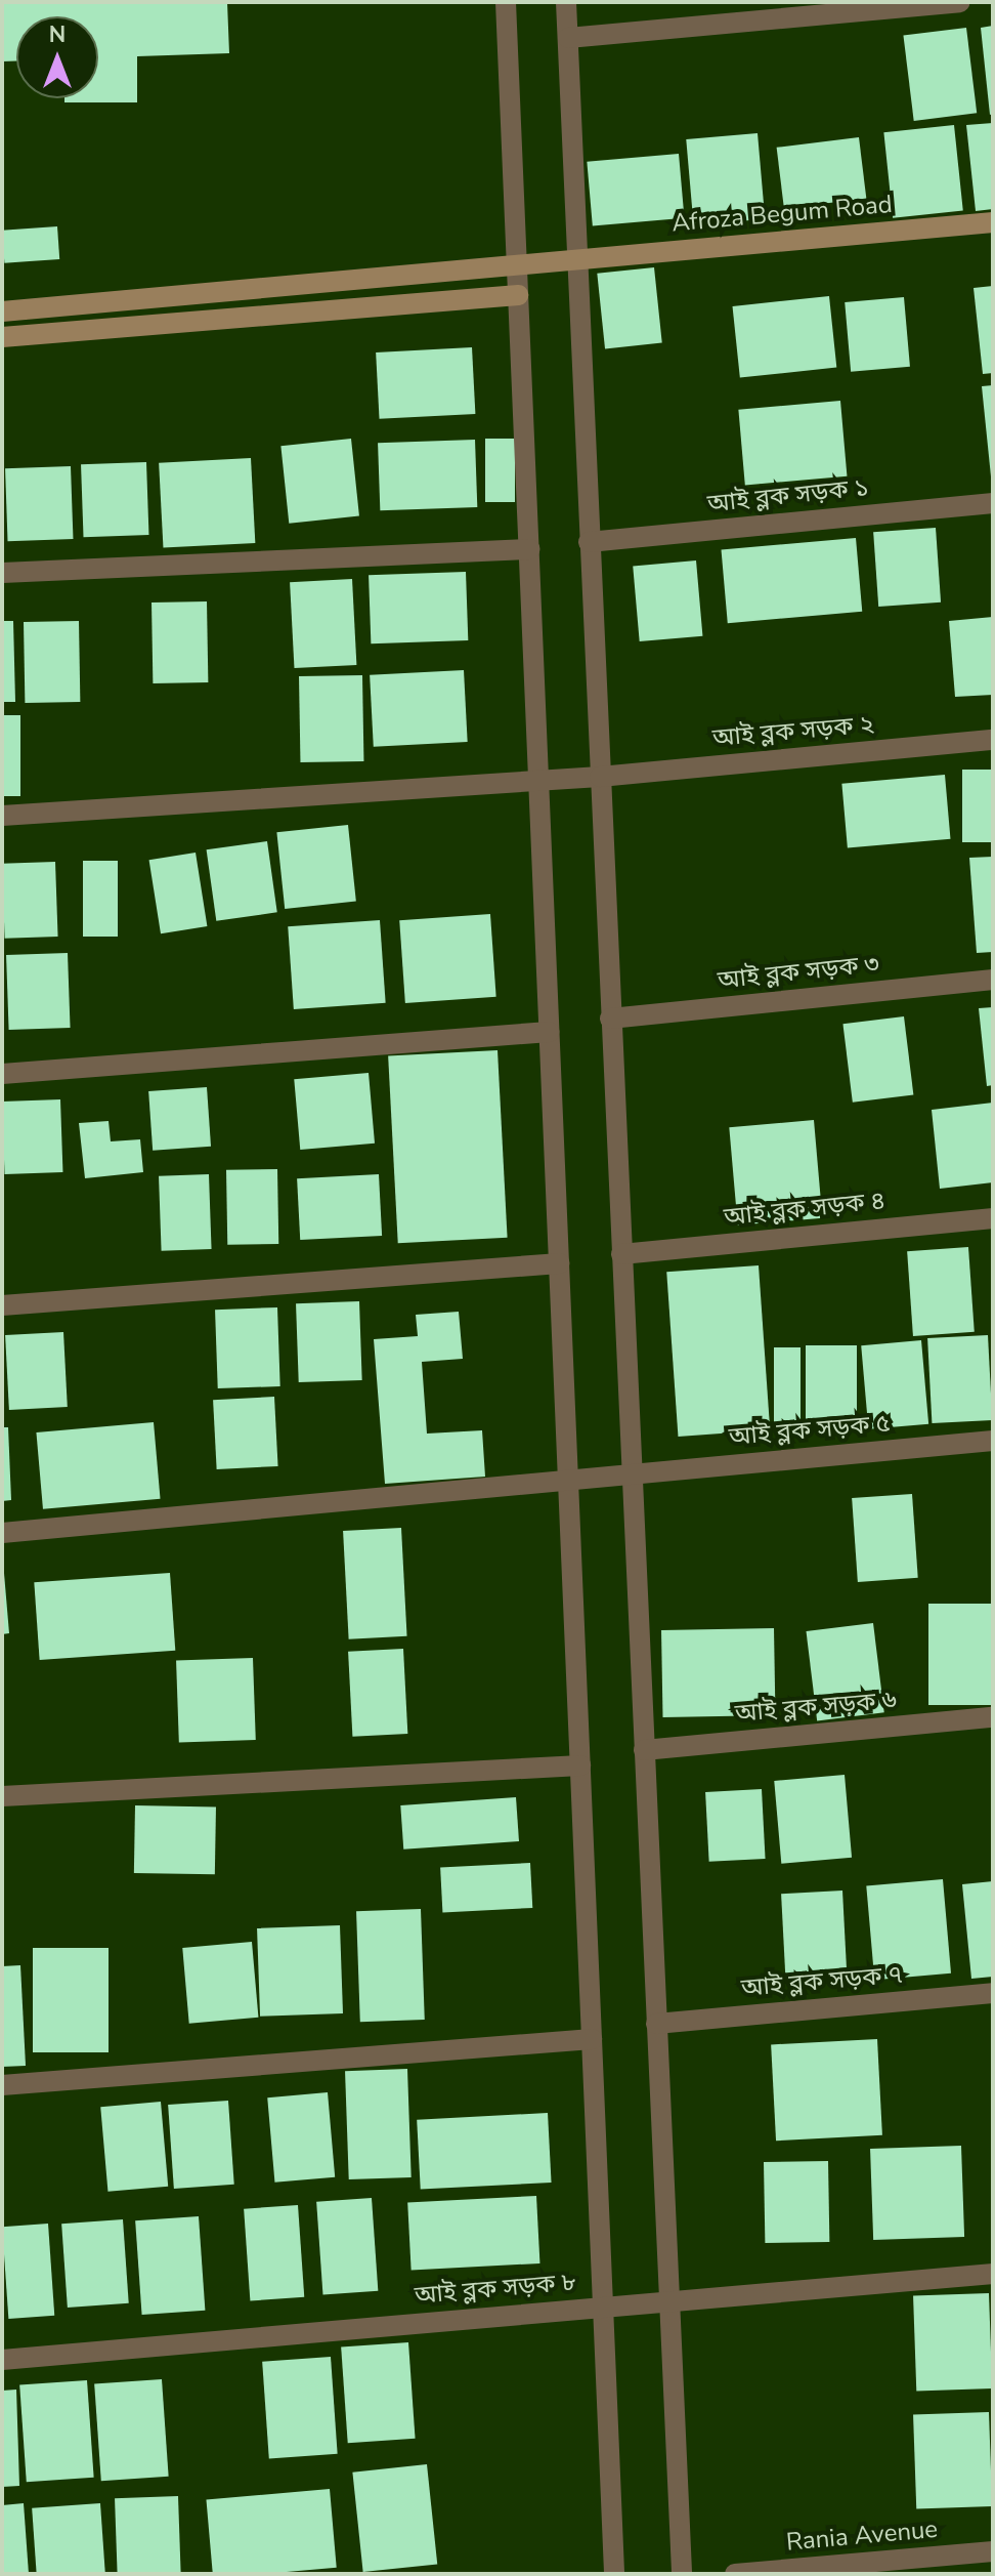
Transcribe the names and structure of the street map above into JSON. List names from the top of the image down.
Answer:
{
  "streets": {
    "street": [
      "Afroza Begum Road",
      "আই ব্লক সড়ক ১",
      "আই ব্লক সড়ক ২",
      "আই ব্লক সড়ক ৩",
      "আই ব্লক সড়ক ৪",
      "আই ব্লক সড়ক ৫",
      "আই ব্লক সড়ক ৬",
      "আই ব্লক সড়ক ৭",
      "আই ব্লক সড়ক ৮",
      "Rania Avenue"
    ]
  },
  "north": "top"
}
